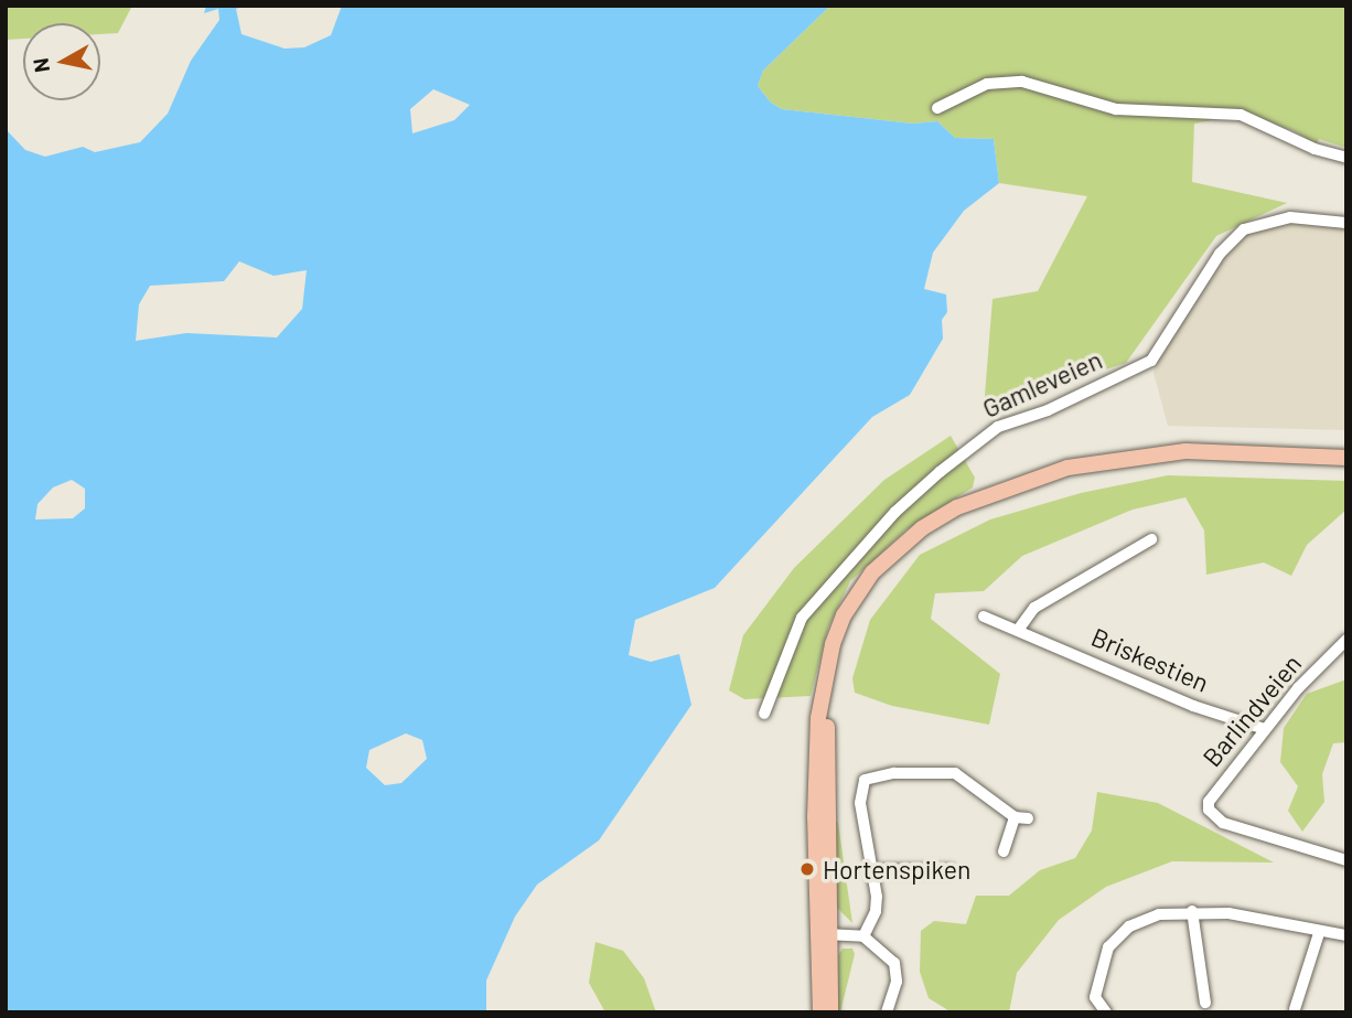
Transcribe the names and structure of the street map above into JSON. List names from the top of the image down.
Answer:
{
  "streets": {
    "street": ["Gamleveien", "Briskestien", "Barlindveien"]
  },
  "crossings": [
    ["Briskestien", "Barlindveien"]
  ],
  "places": ["Hortenspiken"],
  "north": "left"
}
